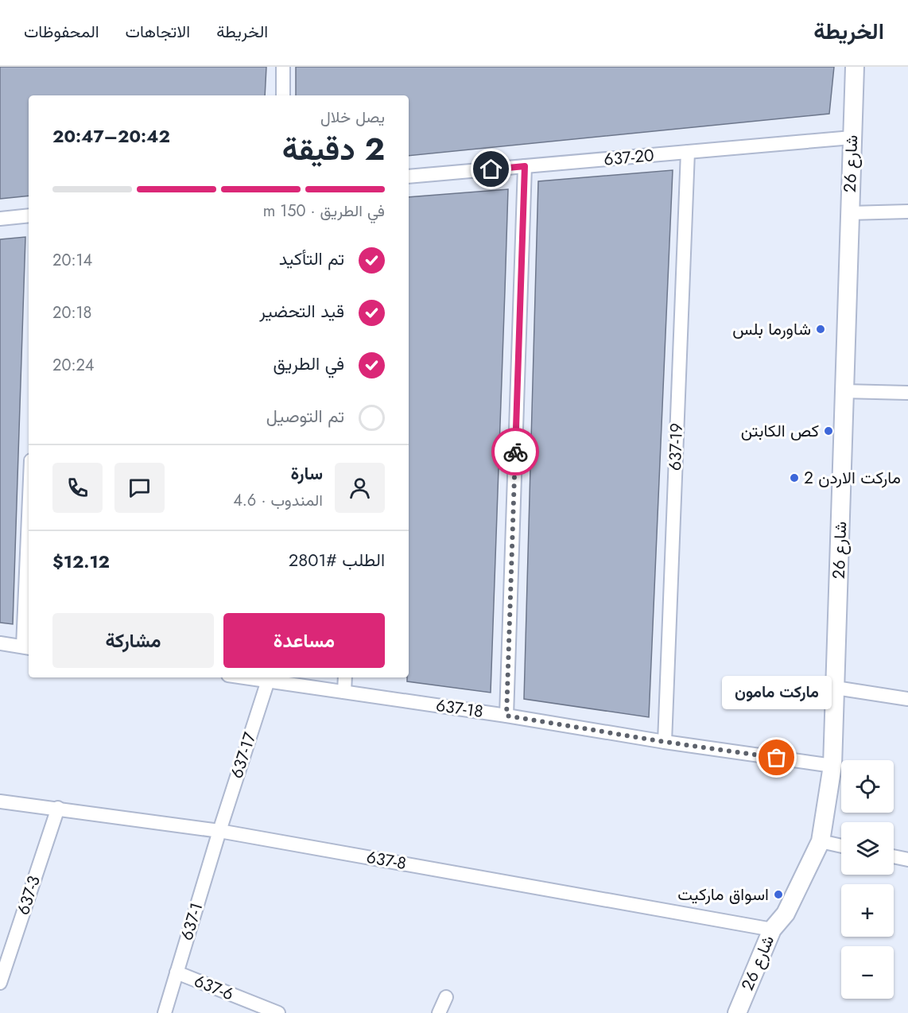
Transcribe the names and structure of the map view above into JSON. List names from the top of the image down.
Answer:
{
  "streets": {
    "street": [
      "637-20",
      "شارع 26",
      "637-19",
      "637-18",
      "637-17",
      "637-8",
      "637-3",
      "637-1",
      "637-6"
    ]
  },
  "crossings": [
    ["637-20", "شارع 26"],
    ["637-20", "637-19"],
    ["شارع 26", "637-18"],
    ["شارع 26", "637-8"],
    ["637-19", "637-18"],
    ["637-18", "637-17"],
    ["637-17", "637-8"],
    ["637-17", "637-1"],
    ["637-8", "637-3"],
    ["637-8", "637-1"],
    ["637-1", "637-6"]
  ],
  "places": [
    "شاورما بلس",
    "كص الكابتن",
    "ماركت الاردن 2",
    "ماركت مامون",
    "اسواق ماركيت"
  ],
  "page": {
    "header": "الخريطة",
    "nav": ["الخريطة", "الاتجاهات", "المحفوظات"],
    "heading": ["2 دقيقة", "يصل خلال", "20:42–20:47"],
    "panel": [
      "سارة",
      "المندوب · 4.6",
      "الطلب #2801",
      "$12.12"
    ],
    "bar": "في الطريق · 150 m",
    "list": [
      ["تم التأكيد", "20:14"],
      ["قيد التحضير", "20:18"],
      ["في الطريق", "20:24"],
      "تم التوصيل"
    ],
    "buttons": ["مساعدة", "مشاركة"],
    "bubble": "ماركت مامون",
    "map_buttons": ["+", "−"]
  }
}
